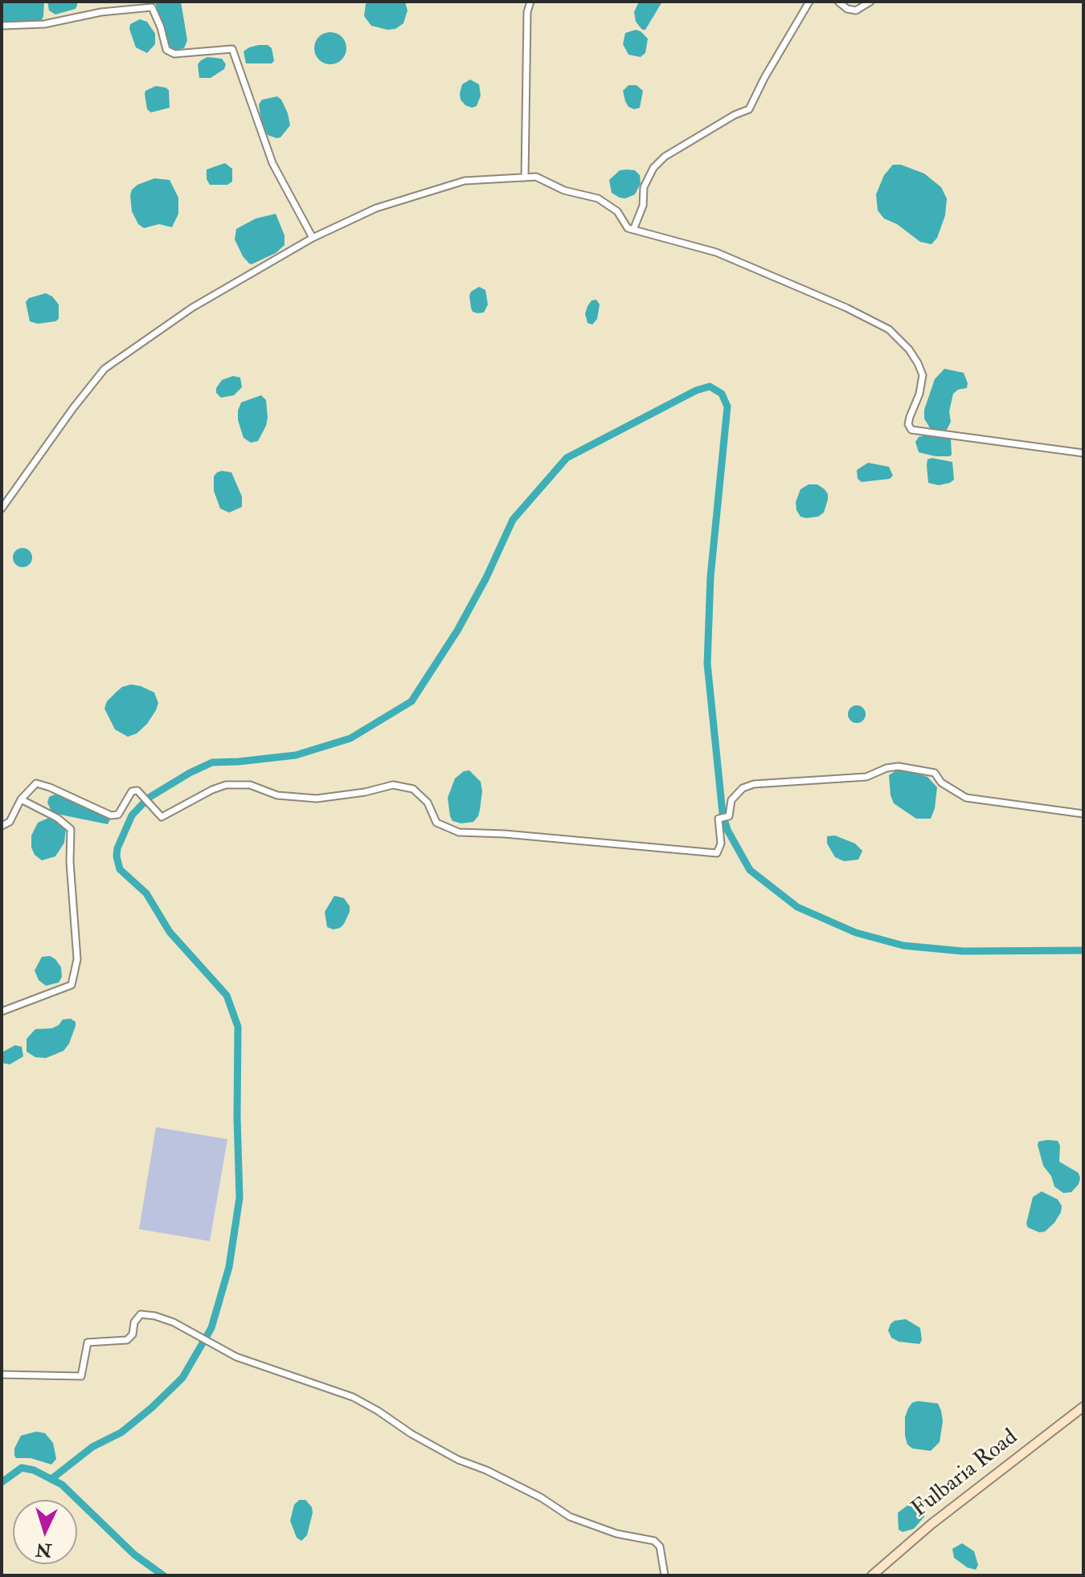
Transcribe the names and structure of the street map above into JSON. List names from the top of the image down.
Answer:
{
  "streets": {
    "main road": ["Fulbaria Road"]
  },
  "north": "bottom"
}
